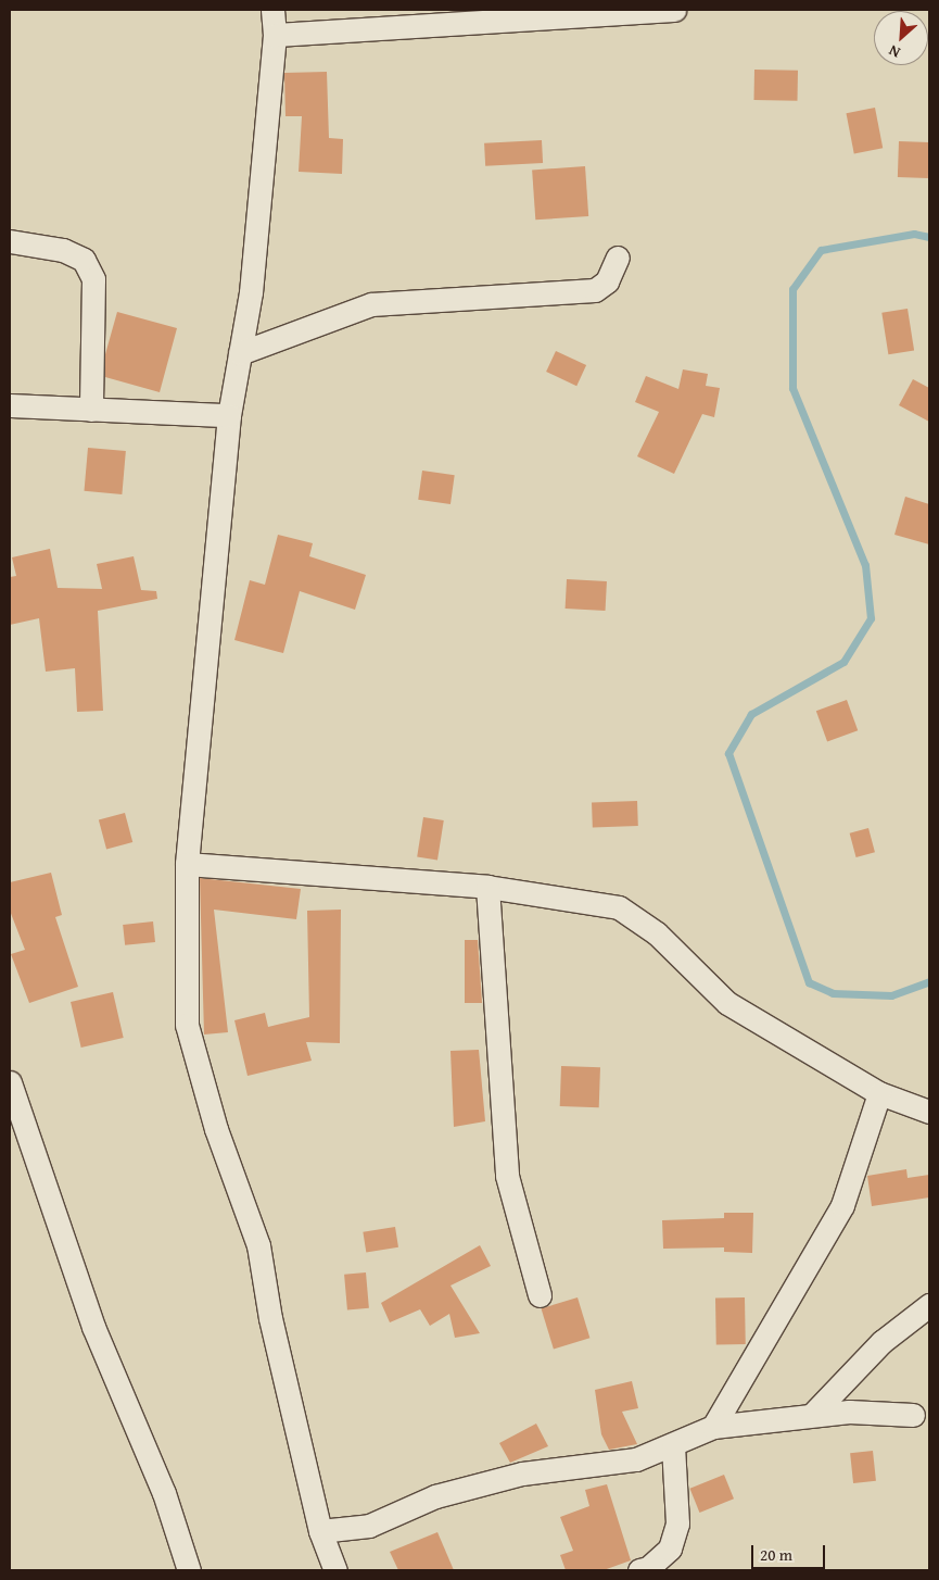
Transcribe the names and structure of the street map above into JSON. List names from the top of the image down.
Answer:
{
  "scale_bar": "20 m",
  "north": "bottom left"
}
